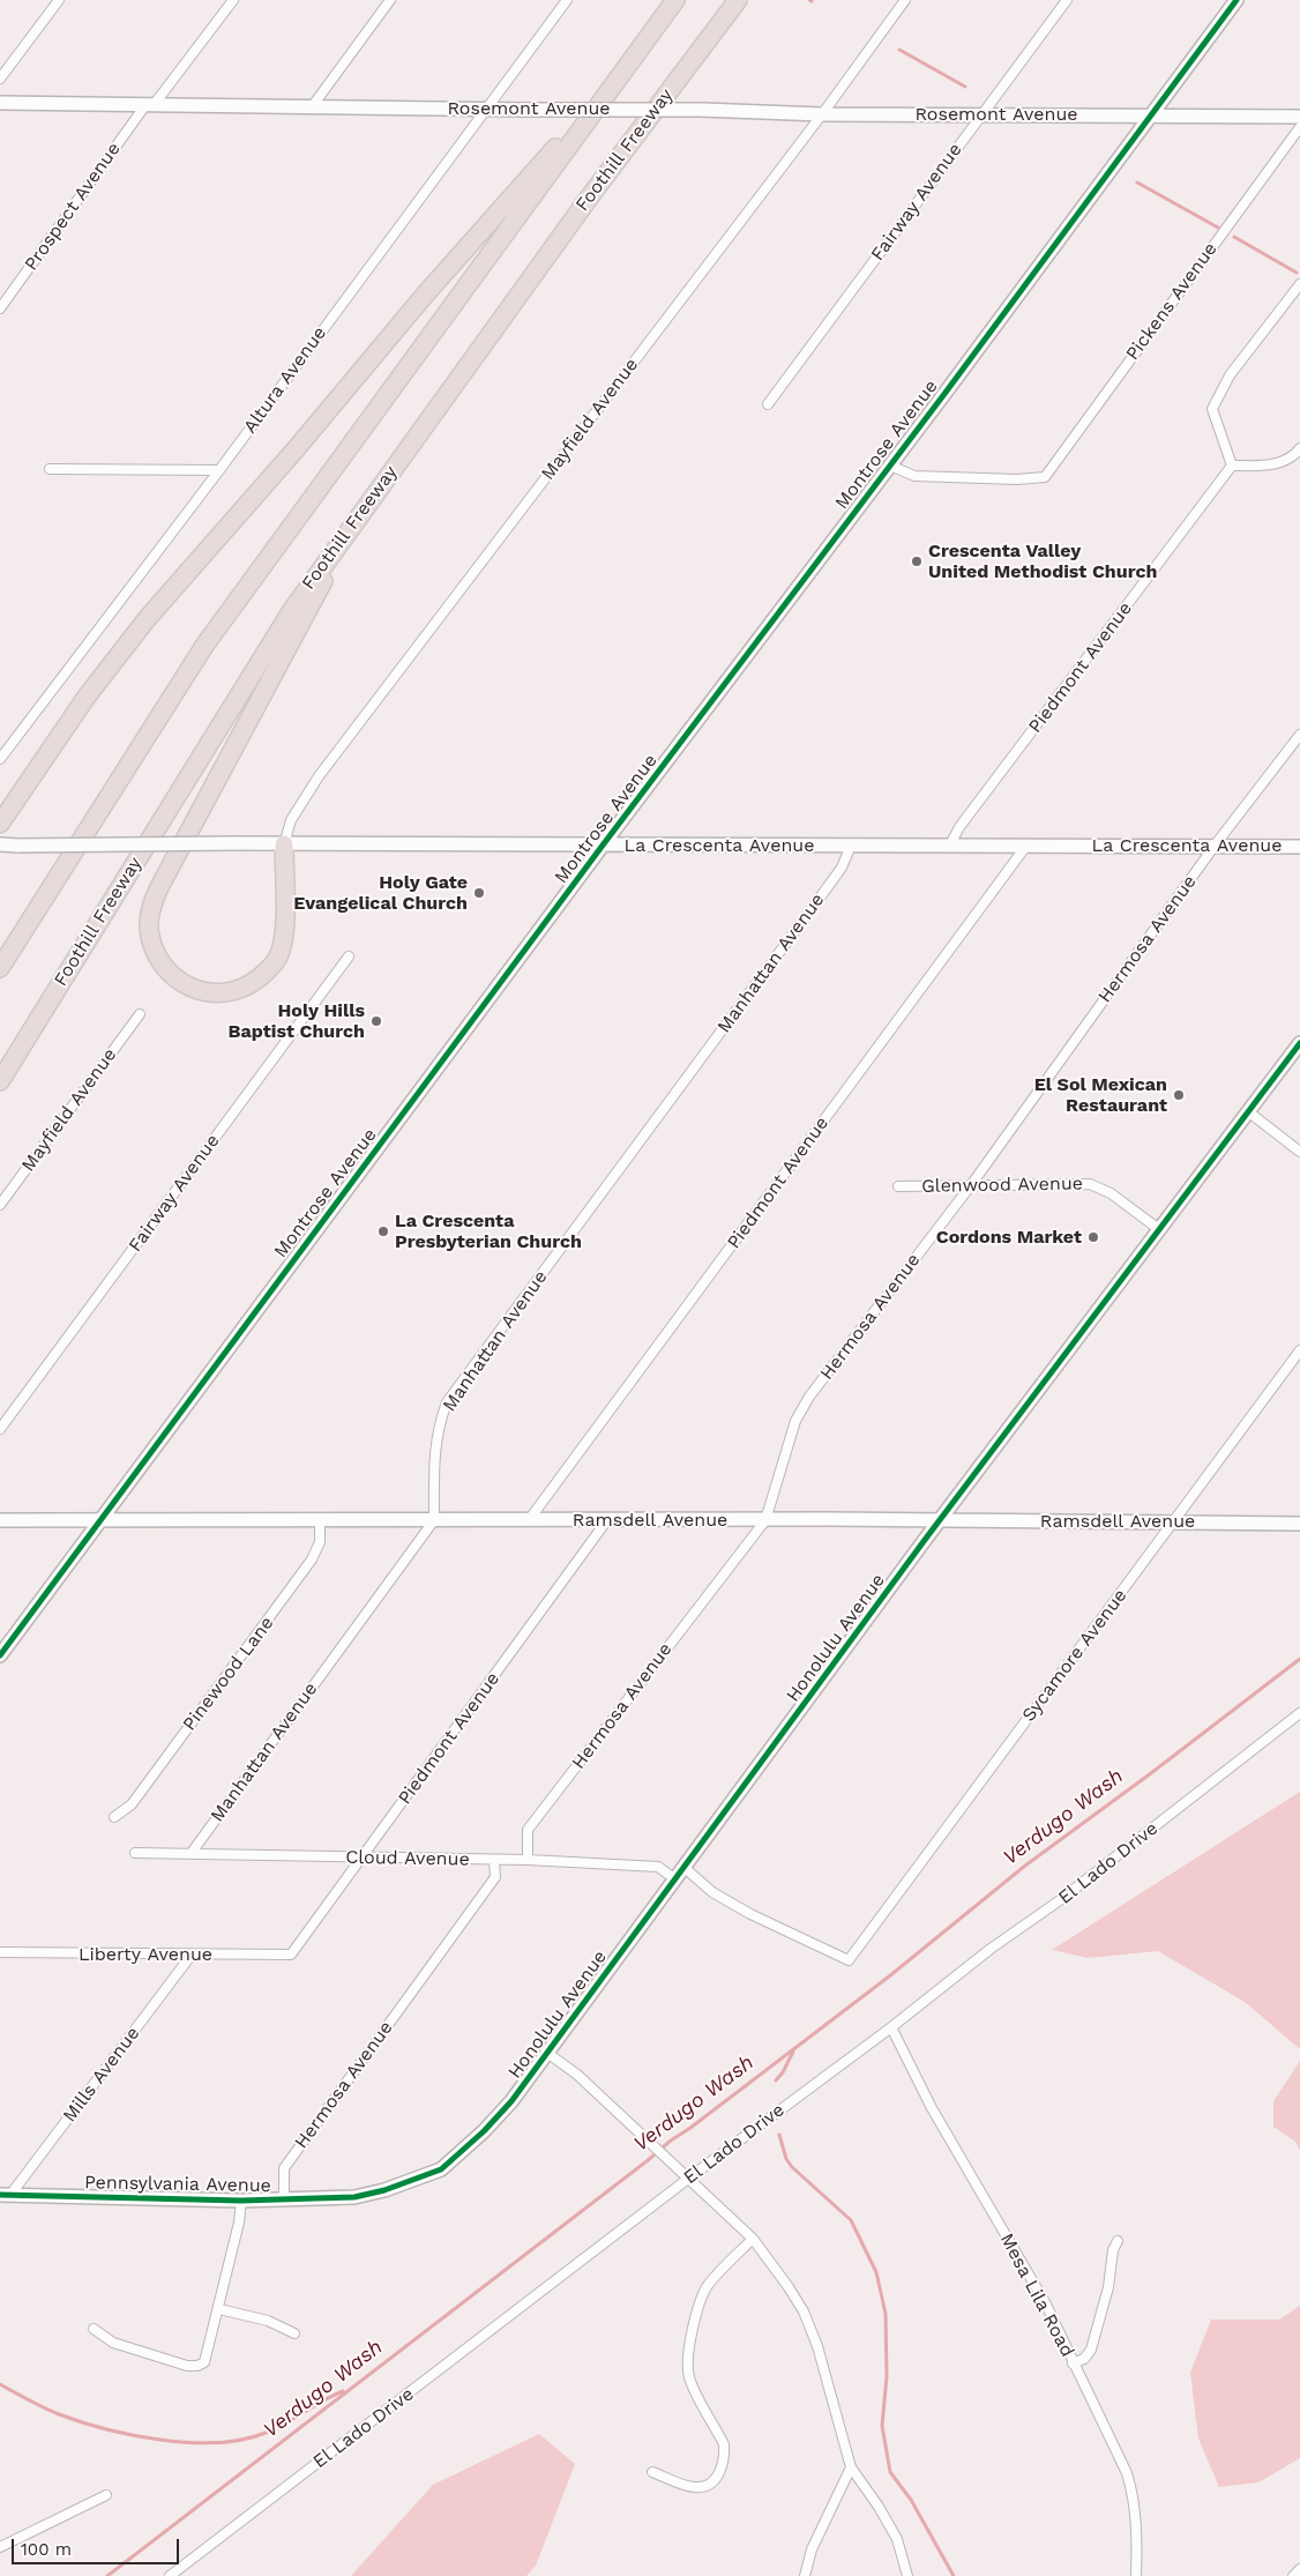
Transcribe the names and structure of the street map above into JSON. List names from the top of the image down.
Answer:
{
  "streets": {
    "highway": ["Foothill Freeway"],
    "street": [
      "Rosemont Avenue",
      "Fairway Avenue",
      "Prospect Avenue",
      "Pickens Avenue",
      "Altura Avenue",
      "Mayfield Avenue",
      "Montrose Avenue",
      "Piedmont Avenue",
      "La Crescenta Avenue",
      "Hermosa Avenue",
      "Manhattan Avenue",
      "Glenwood Avenue",
      "Ramsdell Avenue",
      "Honolulu Avenue",
      "Sycamore Avenue",
      "Pinewood Lane",
      "Cloud Avenue",
      "El Lado Drive",
      "Liberty Avenue",
      "Mills Avenue",
      "Pennsylvania Avenue",
      "Mesa Lila Road"
    ]
  },
  "crossings": [
    ["Rosemont Avenue", "Fairway Avenue"],
    ["Rosemont Avenue", "Prospect Avenue"],
    ["Rosemont Avenue", "Altura Avenue"],
    ["Rosemont Avenue", "Mayfield Avenue"],
    ["Rosemont Avenue", "Montrose Avenue"],
    ["Pickens Avenue", "Montrose Avenue"],
    ["Mayfield Avenue", "La Crescenta Avenue"],
    ["Montrose Avenue", "La Crescenta Avenue"],
    ["Montrose Avenue", "Ramsdell Avenue"],
    ["Piedmont Avenue", "La Crescenta Avenue"],
    ["Piedmont Avenue", "Ramsdell Avenue"],
    ["Piedmont Avenue", "Cloud Avenue"],
    ["Piedmont Avenue", "Liberty Avenue"],
    ["La Crescenta Avenue", "Hermosa Avenue"],
    ["La Crescenta Avenue", "Manhattan Avenue"],
    ["Hermosa Avenue", "Glenwood Avenue"],
    ["Hermosa Avenue", "Ramsdell Avenue"],
    ["Hermosa Avenue", "Cloud Avenue"],
    ["Hermosa Avenue", "Pennsylvania Avenue"],
    ["Manhattan Avenue", "Ramsdell Avenue"],
    ["Manhattan Avenue", "Cloud Avenue"],
    ["Glenwood Avenue", "Honolulu Avenue"],
    ["Ramsdell Avenue", "Honolulu Avenue"],
    ["Ramsdell Avenue", "Sycamore Avenue"],
    ["Ramsdell Avenue", "Pinewood Lane"],
    ["Honolulu Avenue", "Sycamore Avenue"],
    ["Honolulu Avenue", "Cloud Avenue"],
    ["Honolulu Avenue", "Pennsylvania Avenue"],
    ["El Lado Drive", "Mesa Lila Road"],
    ["Liberty Avenue", "Mills Avenue"],
    ["Mills Avenue", "Pennsylvania Avenue"]
  ],
  "water": ["Verdugo Wash"],
  "places": [
    "Crescenta Valley United Methodist Church",
    "Holy Gate Evangelical Church",
    "Holy Hills Baptist Church",
    "El Sol Mexican Restaurant",
    "La Crescenta Presbyterian Church",
    "Cordons Market"
  ],
  "scale_bar": "100 m"
}
